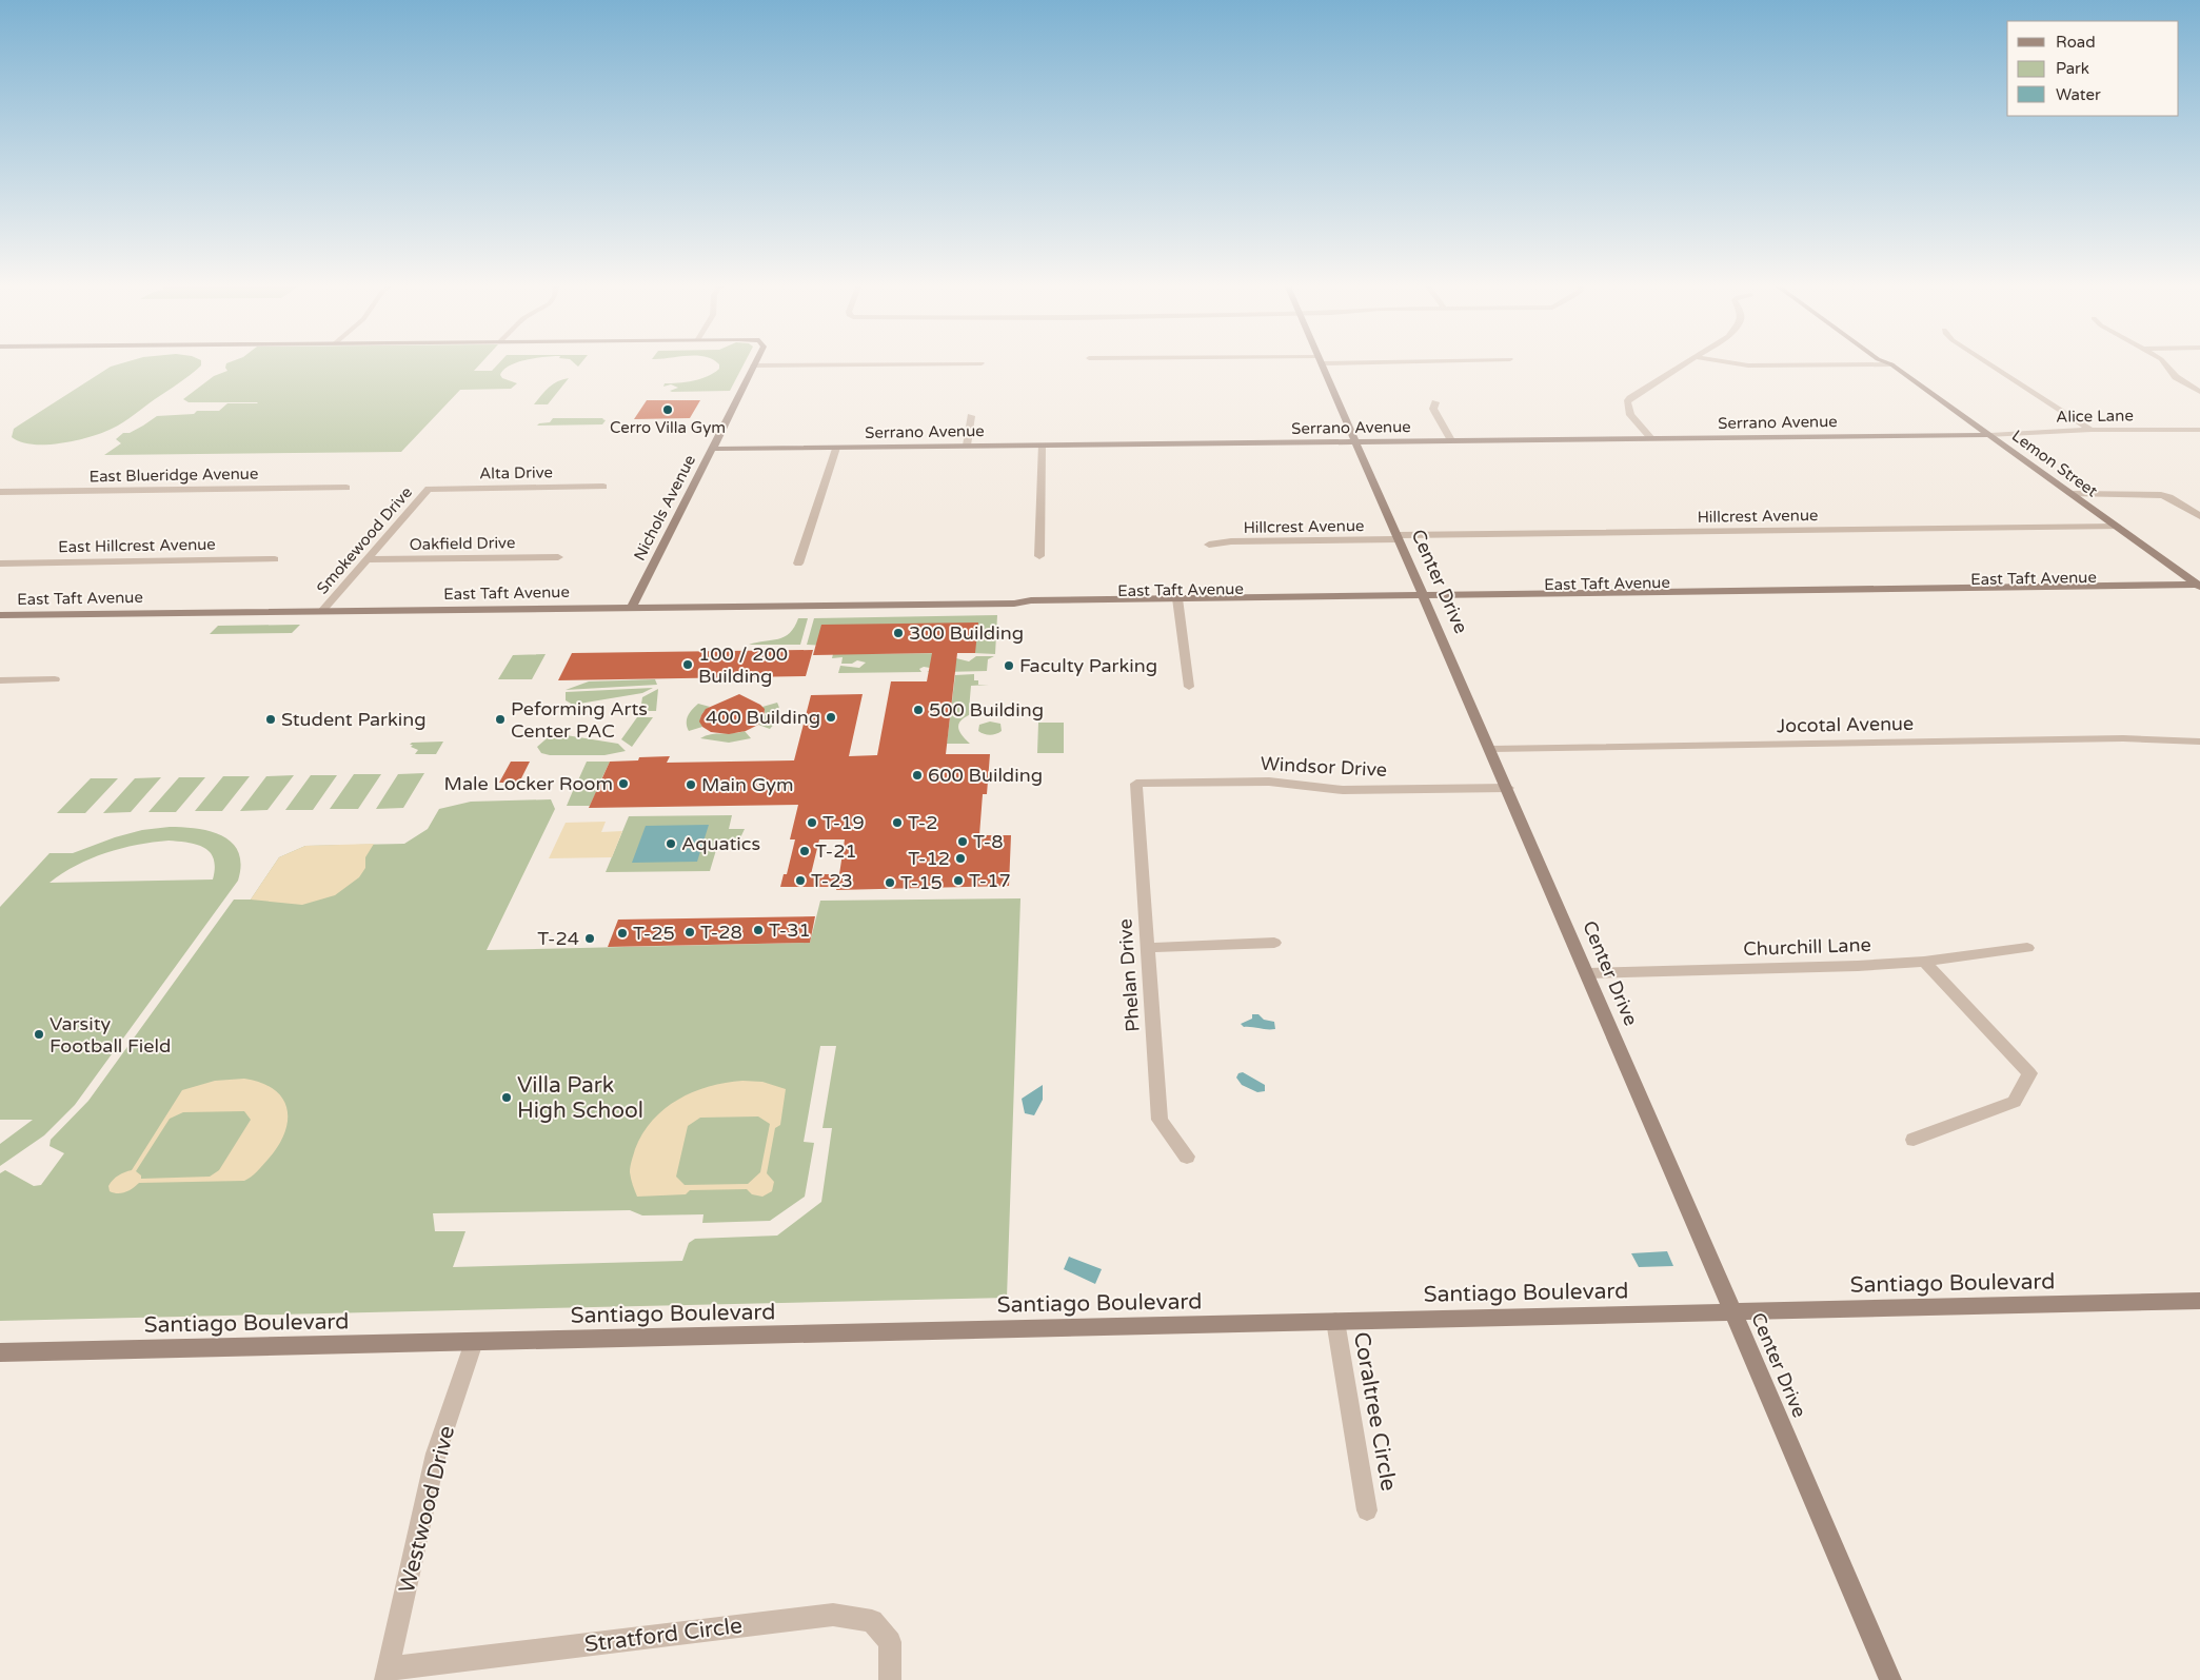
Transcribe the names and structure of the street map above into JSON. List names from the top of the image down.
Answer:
{
  "streets": {
    "street": [
      "Alice Lane",
      "Serrano Avenue",
      "Lemon Street",
      "Alta Drive",
      "East Blueridge Avenue",
      "Nichols Avenue",
      "Hillcrest Avenue",
      "Smokewood Drive",
      "Oakfield Drive",
      "East Hillcrest Avenue",
      "East Taft Avenue",
      "Center Drive",
      "Jocotal Avenue",
      "Windsor Drive",
      "Churchill Lane",
      "Phelan Drive",
      "Santiago Boulevard",
      "Coraltree Circle",
      "Westwood Drive",
      "Stratford Circle"
    ]
  },
  "crossings": [
    ["Alice Lane", "Serrano Avenue"],
    ["Alice Lane", "Lemon Street"],
    ["Serrano Avenue", "Lemon Street"],
    ["Serrano Avenue", "Nichols Avenue"],
    ["Serrano Avenue", "Center Drive"],
    ["Lemon Street", "Hillcrest Avenue"],
    ["Lemon Street", "East Taft Avenue"],
    ["Alta Drive", "Smokewood Drive"],
    ["Nichols Avenue", "East Taft Avenue"],
    ["Hillcrest Avenue", "Center Drive"],
    ["Smokewood Drive", "Oakfield Drive"],
    ["Smokewood Drive", "East Taft Avenue"],
    ["East Taft Avenue", "Center Drive"],
    ["Center Drive", "Jocotal Avenue"],
    ["Center Drive", "Windsor Drive"],
    ["Center Drive", "Churchill Lane"],
    ["Center Drive", "Santiago Boulevard"],
    ["Windsor Drive", "Phelan Drive"],
    ["Santiago Boulevard", "Coraltree Circle"],
    ["Santiago Boulevard", "Westwood Drive"],
    ["Westwood Drive", "Stratford Circle"]
  ],
  "places": [
    "Cerro Villa Gym",
    "300 Building",
    "100 / 200 Building",
    "Faculty Parking",
    "500 Building",
    "400 Building",
    "Student Parking",
    "Peforming Arts Center PAC",
    "600 Building",
    "Male Locker Room",
    "Main Gym",
    "T-19",
    "T-2",
    "T-8",
    "Aquatics",
    "T-21",
    "T-12",
    "T-23",
    "T-17",
    "T-15",
    "T-31",
    "T-28",
    "T-25",
    "T-24",
    "Varsity Football Field",
    "Villa Park High School"
  ],
  "legend": ["Road", "Park", "Water"]
}
